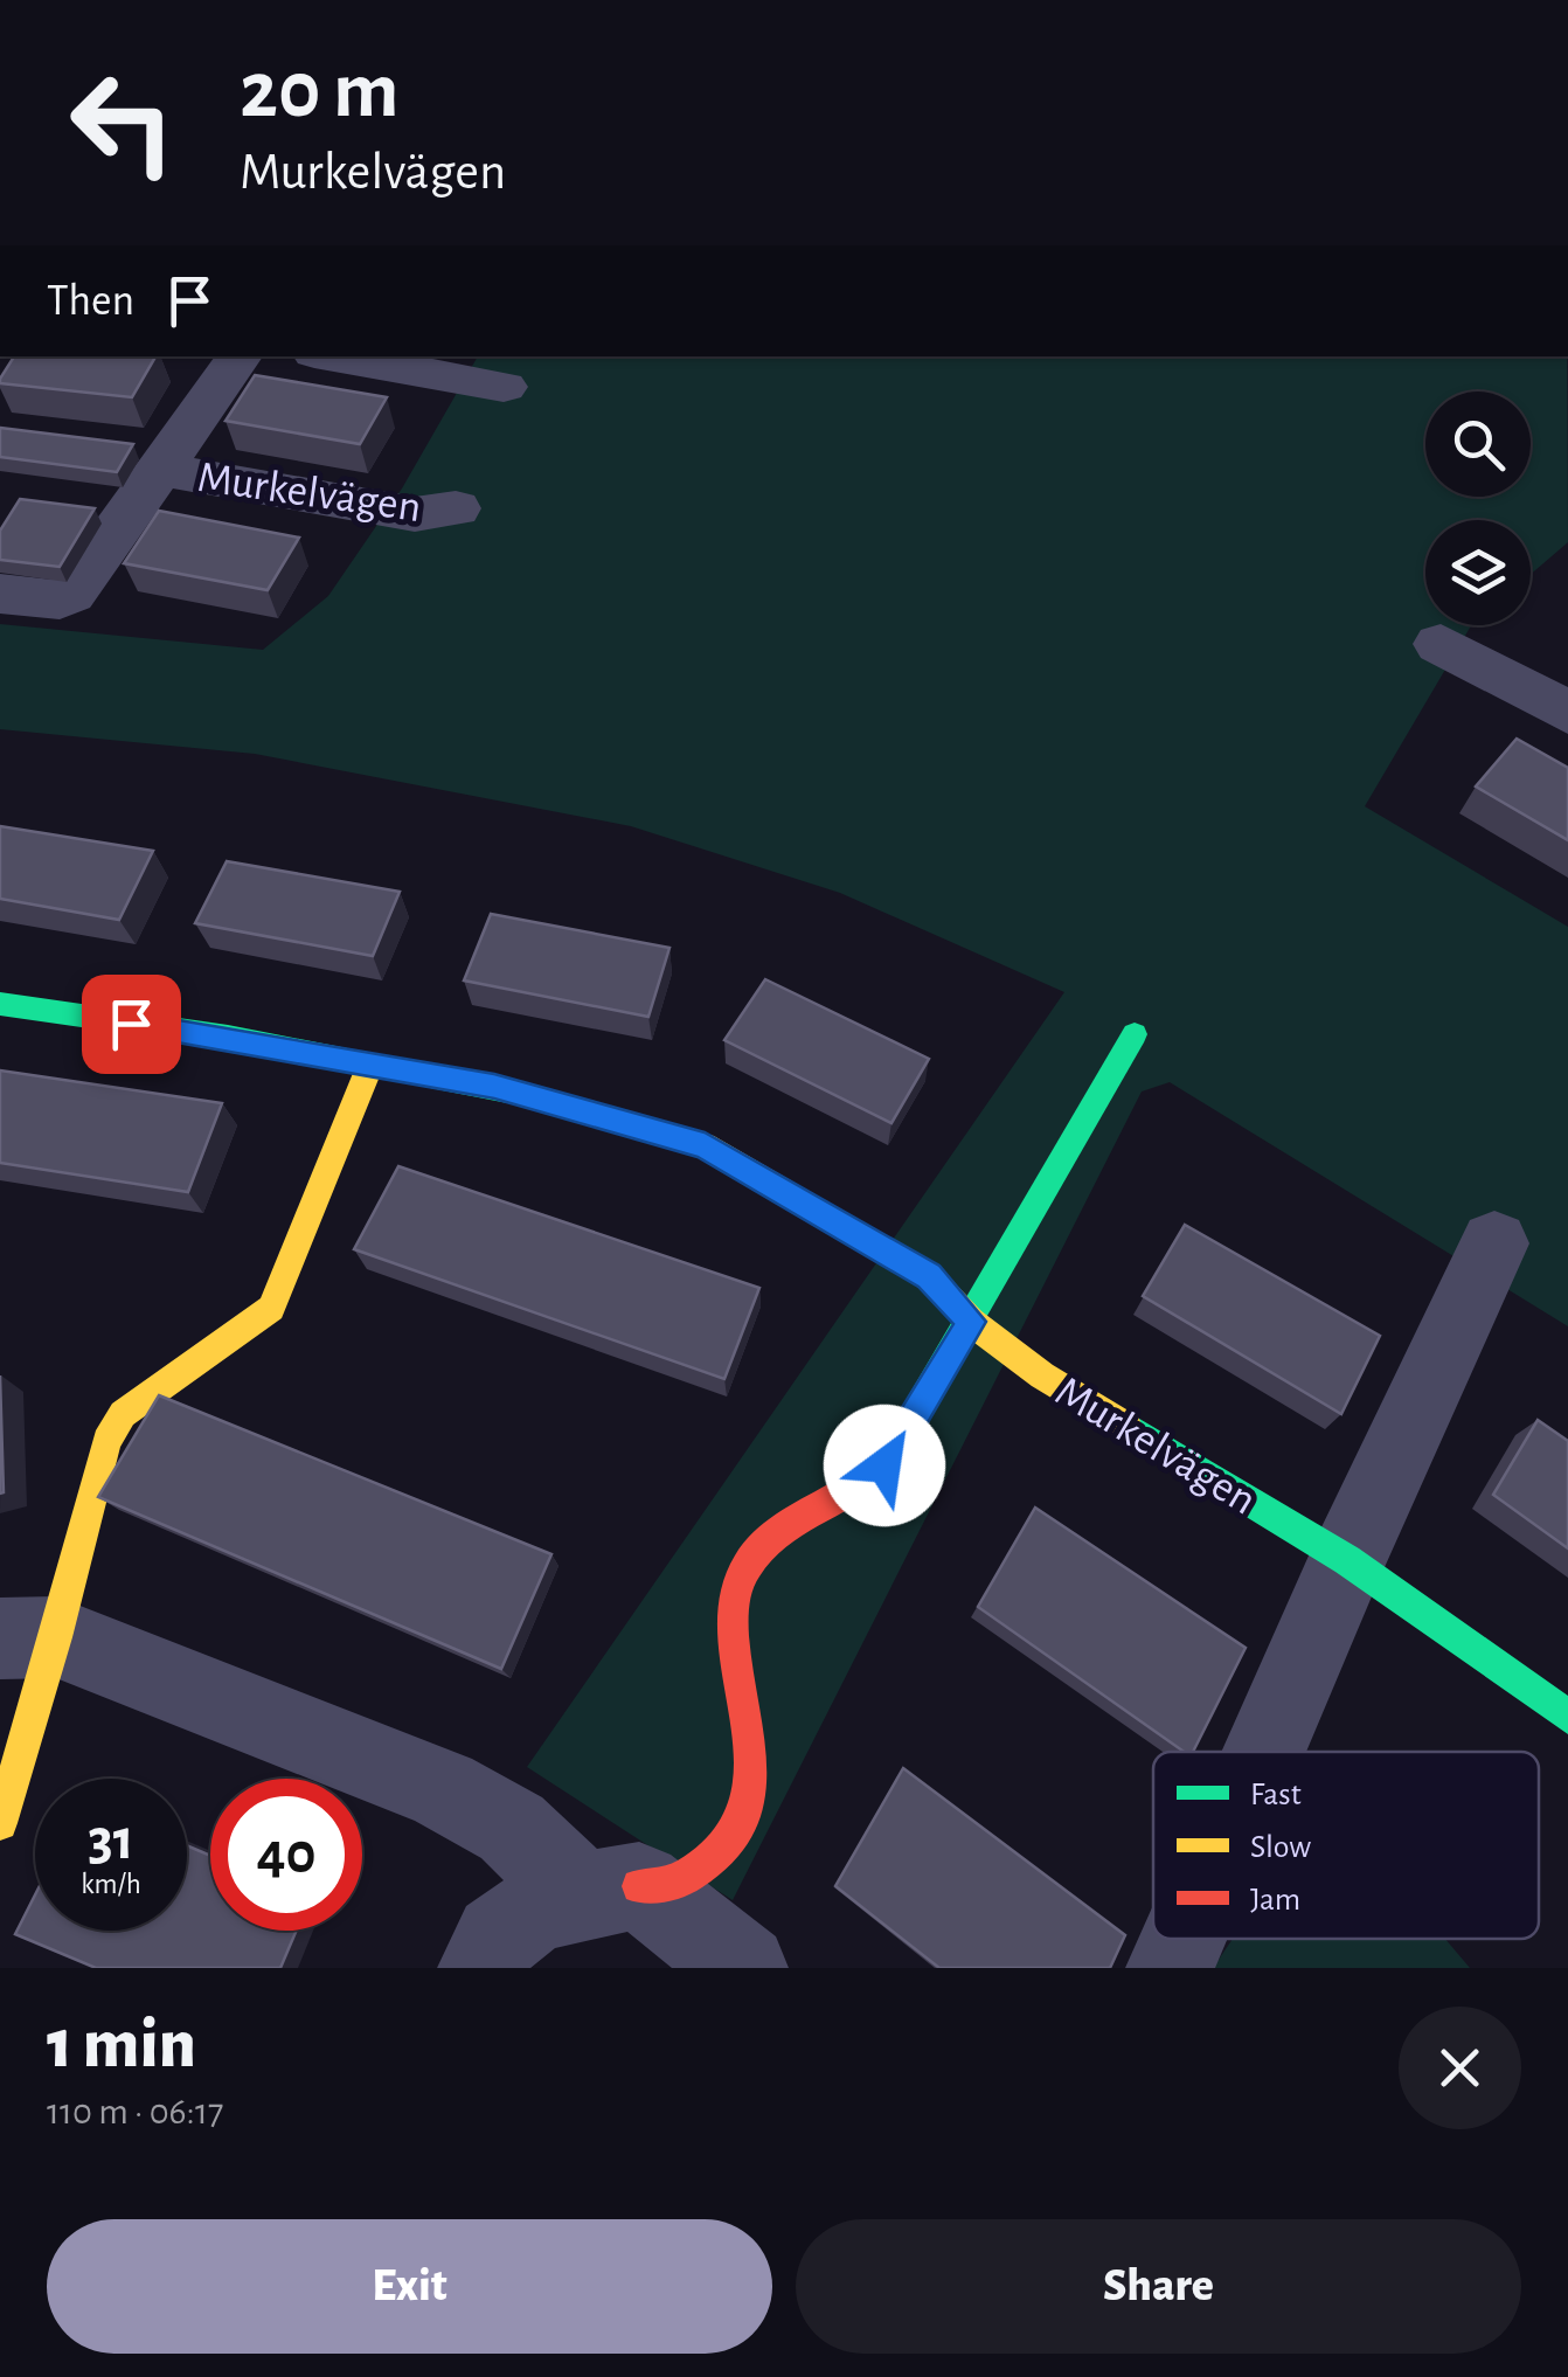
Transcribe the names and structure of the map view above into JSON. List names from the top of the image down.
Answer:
{
  "streets": {
    "street": ["Murkelvägen"]
  },
  "legend": ["Fast", "Slow", "Jam"],
  "page": {
    "turn": ["20 m", "Murkelvägen"],
    "then": "Then",
    "speed": "31 km/h",
    "limit": "40",
    "heading": ["1 min", "110 m · 06:17"],
    "buttons": ["Exit", "Share"]
  }
}
